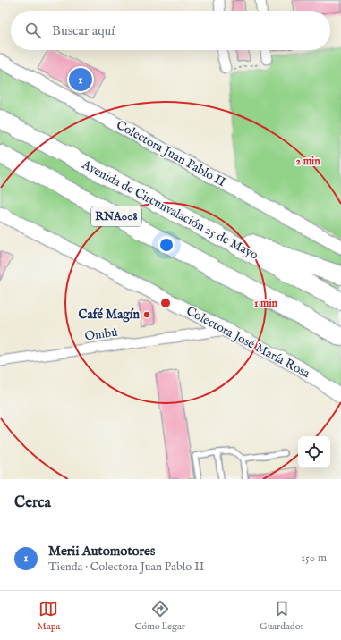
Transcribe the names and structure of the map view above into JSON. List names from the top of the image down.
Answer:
{
  "streets": {
    "highway": ["Avenida de Circunvalación 25 de Mayo", "RNA008"],
    "main road": ["Colectora Juan Pablo II", "Colectora José María Rosa"],
    "street": ["Ombú"]
  },
  "crossings": [
    ["Ombú", "Colectora José María Rosa"]
  ],
  "places": ["Café Magín"],
  "page": {
    "search": "Buscar aquí",
    "pins": "1",
    "heading": "Cerca",
    "list": [
      {
        "mark": "1",
        "name": "Merii Automotores",
        "note": "Tienda · Colectora Juan Pablo II",
        "value": "150 m"
      }
    ],
    "nav": ["Mapa", "Cómo llegar", "Guardados"]
  },
  "rings": ["2 min", "1 min"]
}
